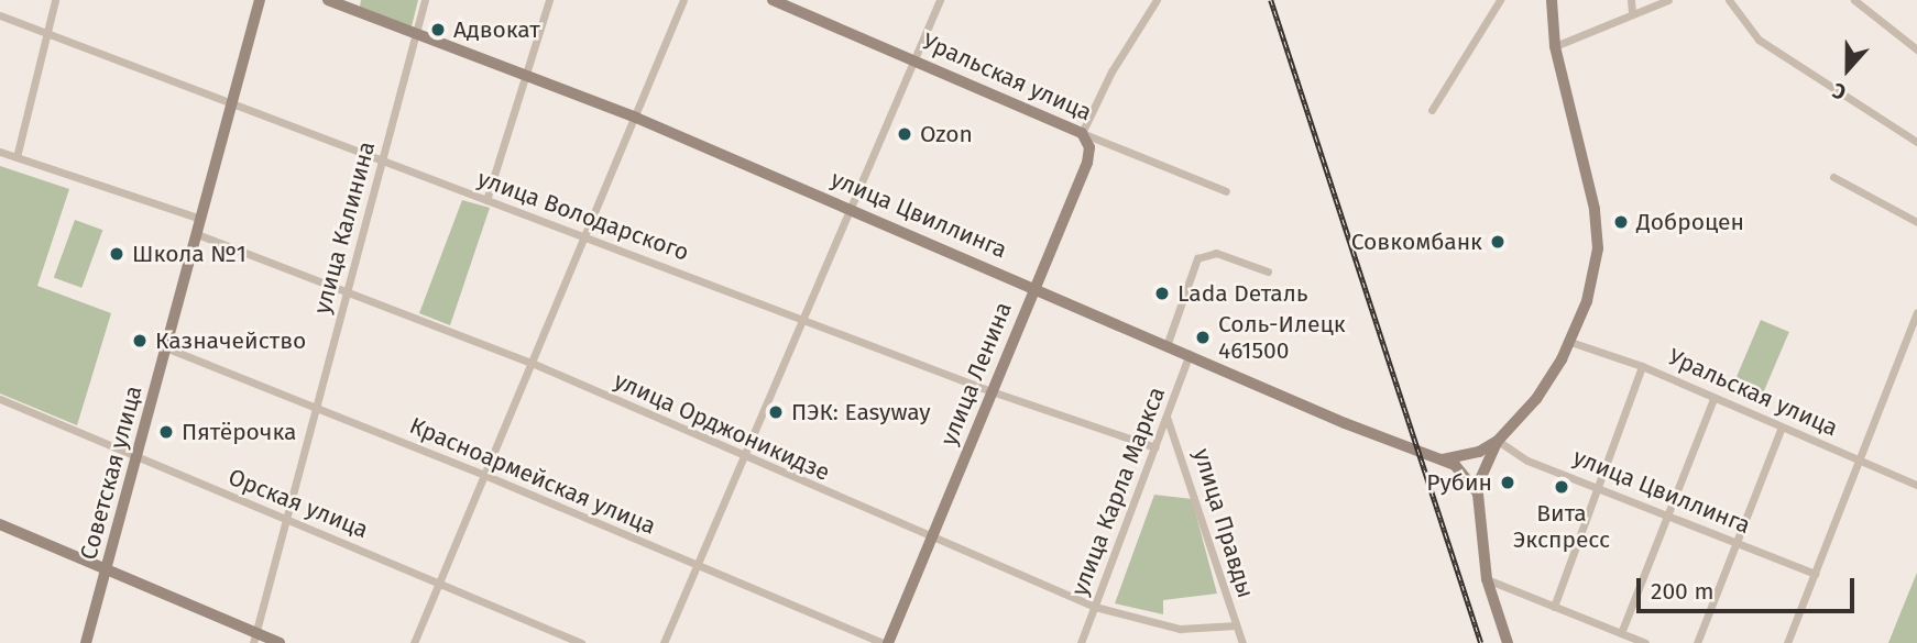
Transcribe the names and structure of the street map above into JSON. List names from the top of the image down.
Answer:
{
  "streets": {
    "street": [
      "Уральская улица",
      "улица Цвиллинга",
      "улица Володарского",
      "улица Калинина",
      "улица Ленина",
      "улица Орджоникидзе",
      "Советская улица",
      "Красноармейская улица",
      "улица Карла Маркса",
      "Орская улица",
      "улица Правды"
    ]
  },
  "crossings": [
    ["Уральская улица", "улица Ленина"],
    ["улица Цвиллинга", "улица Калинина"],
    ["улица Цвиллинга", "улица Ленина"],
    ["улица Цвиллинга", "улица Карла Маркса"],
    ["улица Володарского", "улица Калинина"],
    ["улица Володарского", "улица Ленина"],
    ["улица Володарского", "Советская улица"],
    ["улица Володарского", "улица Карла Маркса"],
    ["улица Калинина", "улица Орджоникидзе"],
    ["улица Калинина", "Красноармейская улица"],
    ["улица Калинина", "Орская улица"],
    ["улица Ленина", "улица Орджоникидзе"],
    ["улица Ленина", "Красноармейская улица"],
    ["улица Орджоникидзе", "Советская улица"],
    ["улица Орджоникидзе", "улица Карла Маркса"],
    ["улица Орджоникидзе", "улица Правды"],
    ["Советская улица", "Красноармейская улица"],
    ["Советская улица", "Орская улица"],
    ["улица Карла Маркса", "улица Правды"]
  ],
  "places": [
    "Адвокат",
    "Ozon",
    "Доброцен",
    "Совкомбанк",
    "Школа №1",
    "Lada Dеталь",
    "Соль-Илецк 461500",
    "Казначейство",
    "ПЭК: Easyway",
    "Пятёрочка",
    "Рубин",
    "Вита Экспресс"
  ],
  "scale_bar": "200 m",
  "north": "bottom"
}
